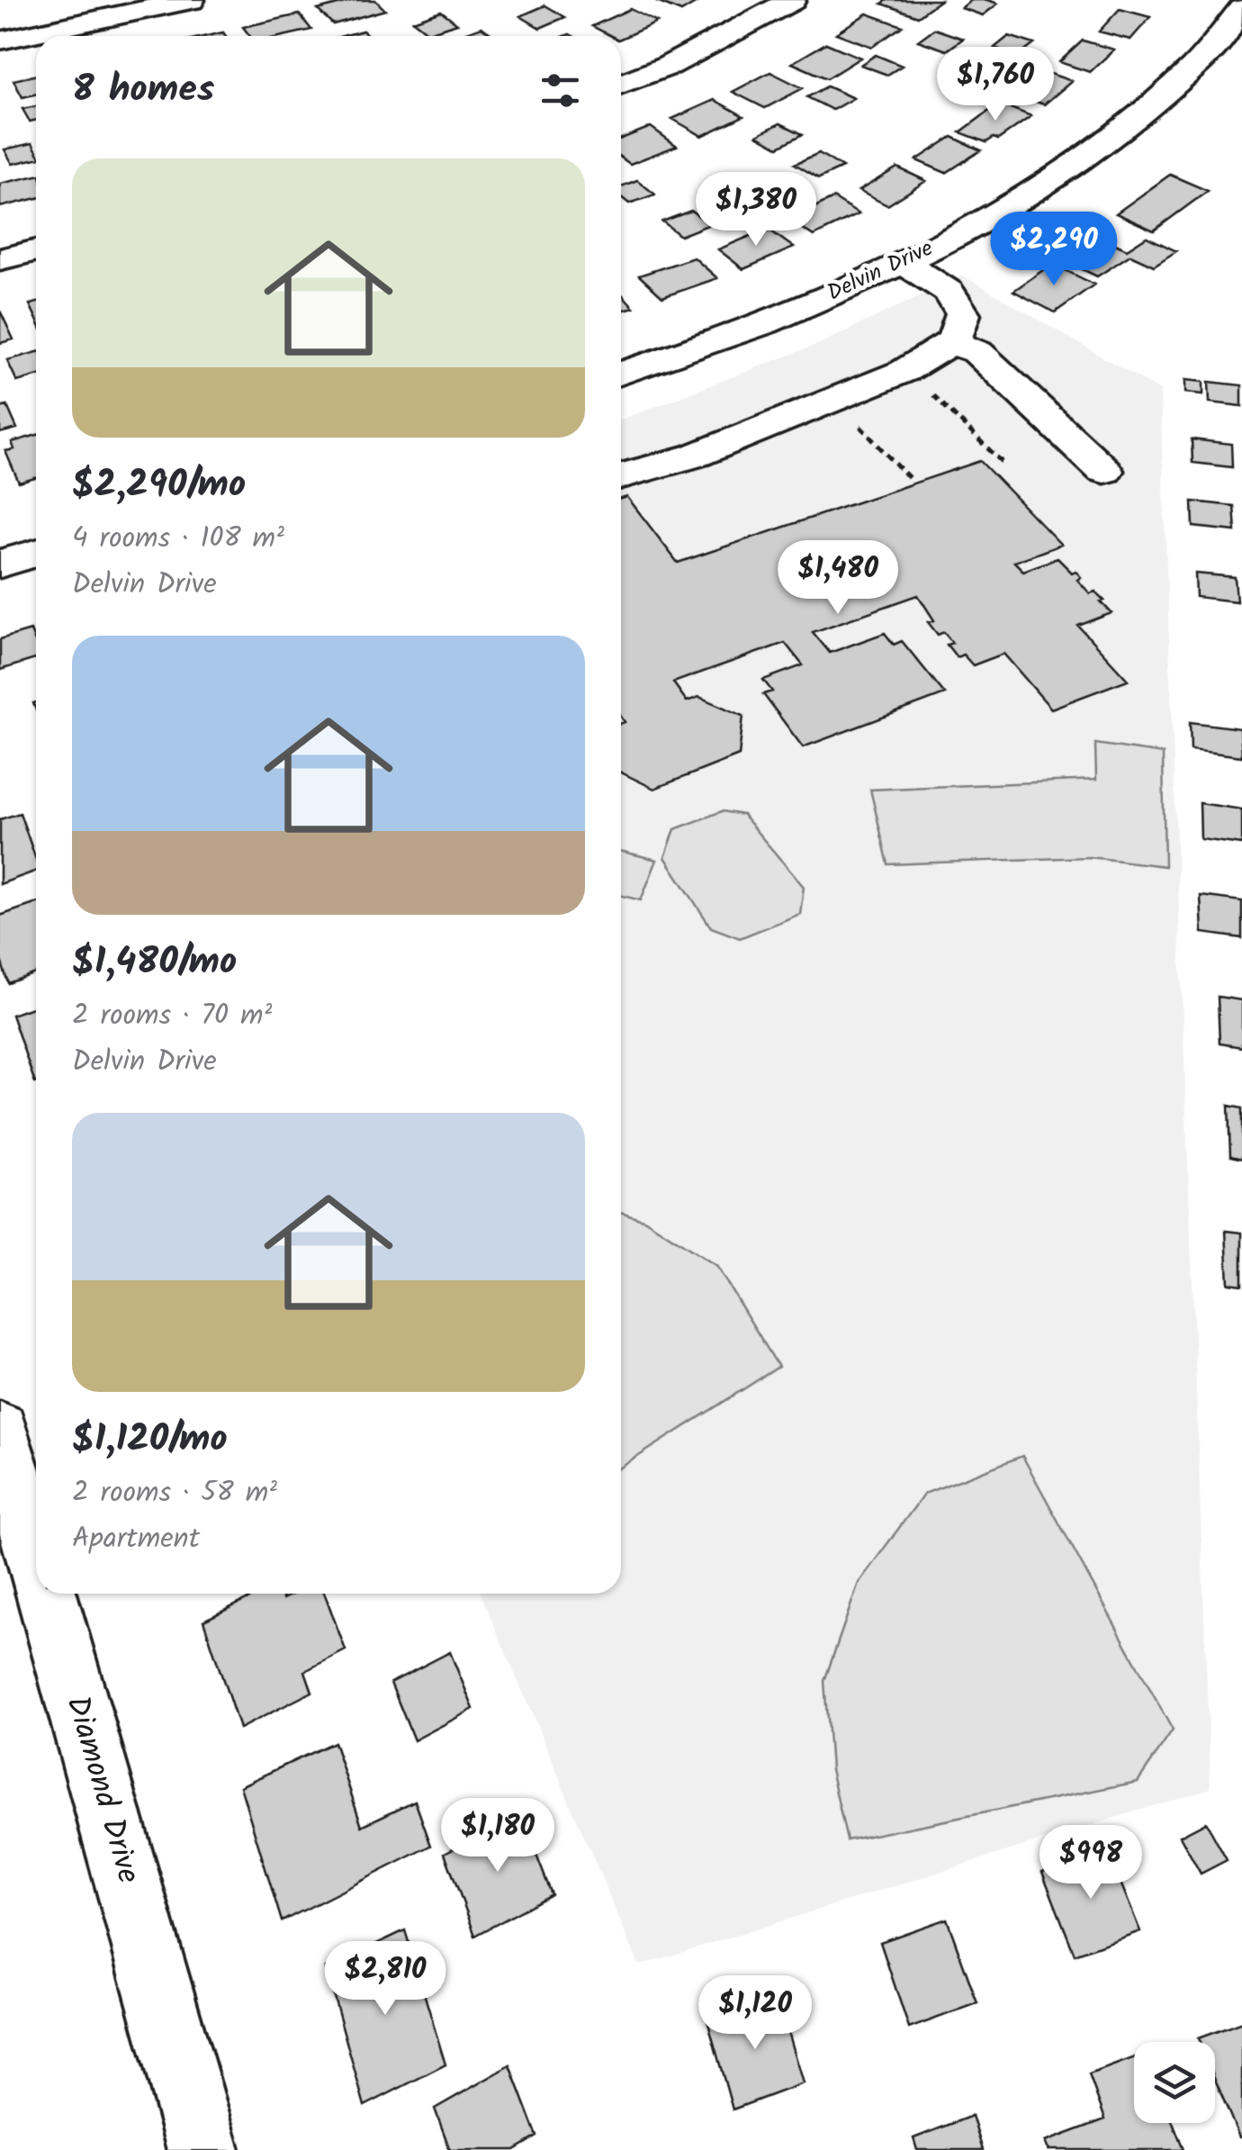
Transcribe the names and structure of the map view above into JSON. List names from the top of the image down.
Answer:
{
  "streets": {
    "street": ["Delvin Drive", "Diamond Drive"]
  },
  "page": {
    "heading": "8 homes",
    "price": [
      "$1,760",
      "$1,380",
      "$2,290",
      "$1,480",
      "$1,180",
      "$998",
      "$2,810",
      "$1,120"
    ],
    "list": [
      {
        "name": "$2,290/mo",
        "note": "4 rooms · 108 m² · Delvin Drive"
      },
      {
        "name": "$1,480/mo",
        "note": "2 rooms · 70 m² · Delvin Drive"
      },
      {
        "name": "$1,120/mo",
        "note": "2 rooms · 58 m² · Apartment"
      }
    ]
  }
}
